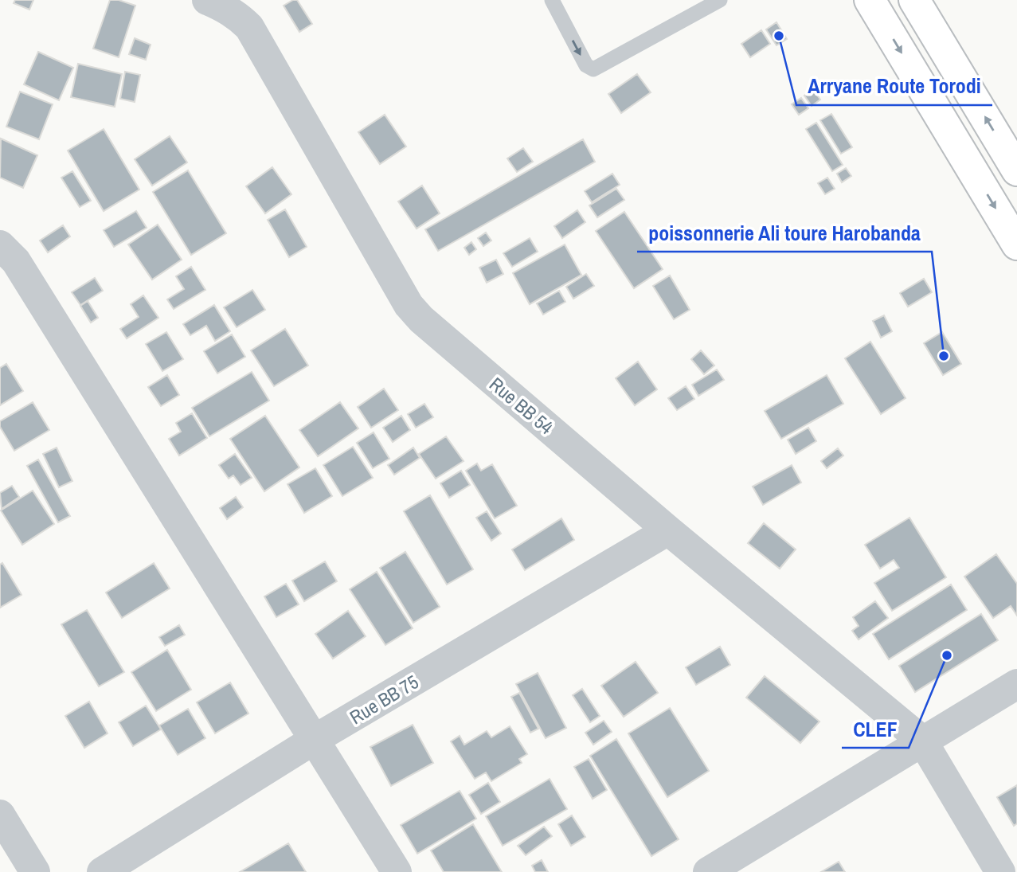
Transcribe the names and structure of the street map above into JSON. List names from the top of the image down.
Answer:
{
  "streets": {
    "street": ["Rue BB 54", "Rue BB 75"]
  },
  "crossings": [
    ["Rue BB 54", "Rue BB 75"]
  ],
  "places": ["Arryane Route Torodi", "poissonnerie Ali toure Harobanda", "CLEF"]
}
